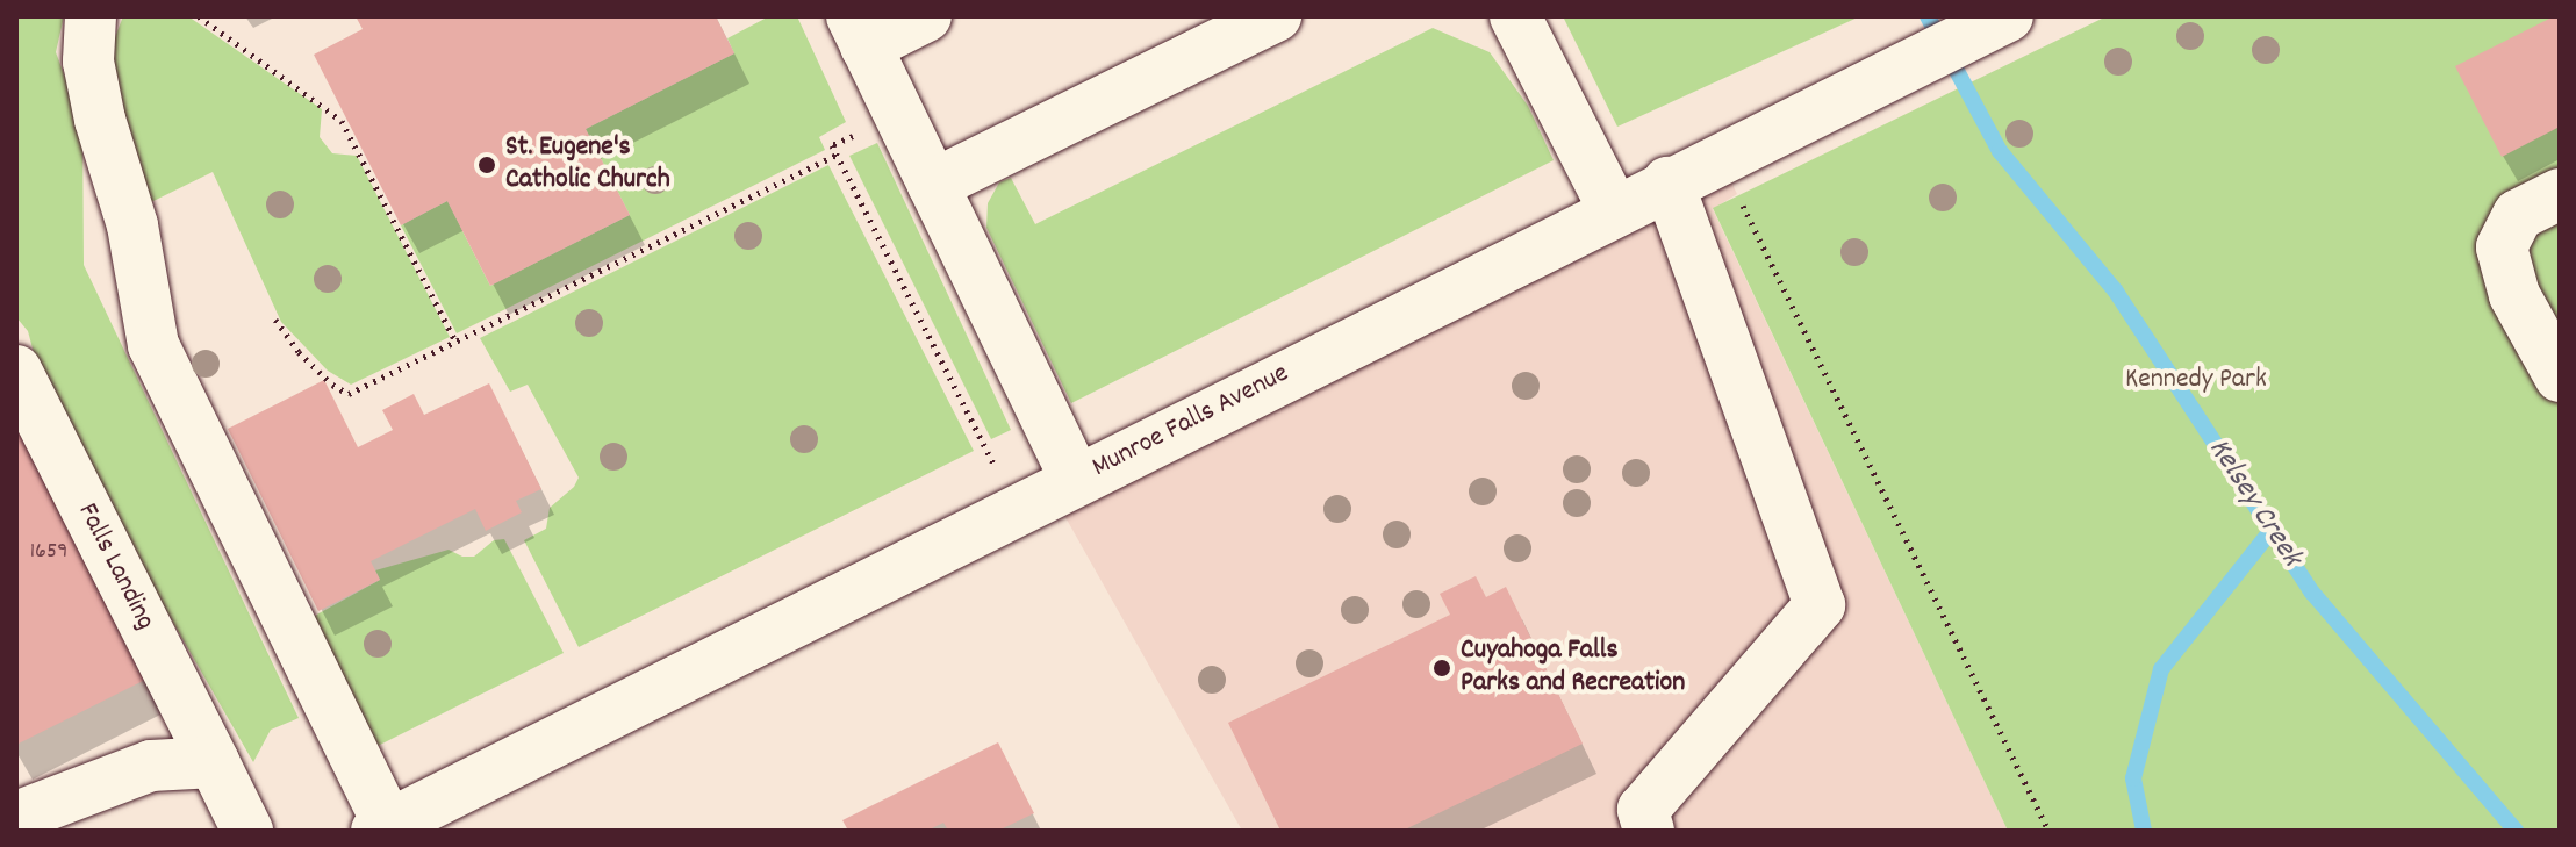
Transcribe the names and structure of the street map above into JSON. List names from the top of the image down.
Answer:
{
  "streets": {
    "street": ["Munroe Falls Avenue", "Falls Landing"]
  },
  "water": ["Kelsey Creek"],
  "parks": ["Kennedy Park"],
  "places": ["St. Eugene's Catholic Church", "Cuyahoga Falls Parks and Recreation"],
  "house_numbers": ["1659"]
}
